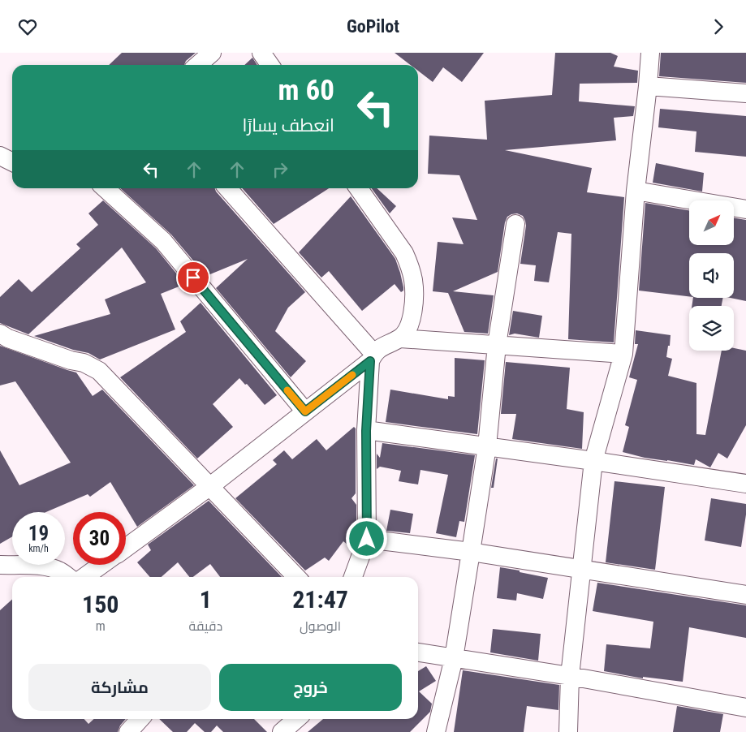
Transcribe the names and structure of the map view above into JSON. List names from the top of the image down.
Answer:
{
  "north": "top right",
  "page": {
    "header": "GoPilot",
    "turn": ["60 m", "انعطف يسارًا"],
    "speed": "19 km/h",
    "limit": "30",
    "eta": [
      "21:47",
      "الوصول",
      "1",
      "دقيقة",
      "150",
      "m"
    ],
    "buttons": ["خروج", "مشاركة"]
  }
}
